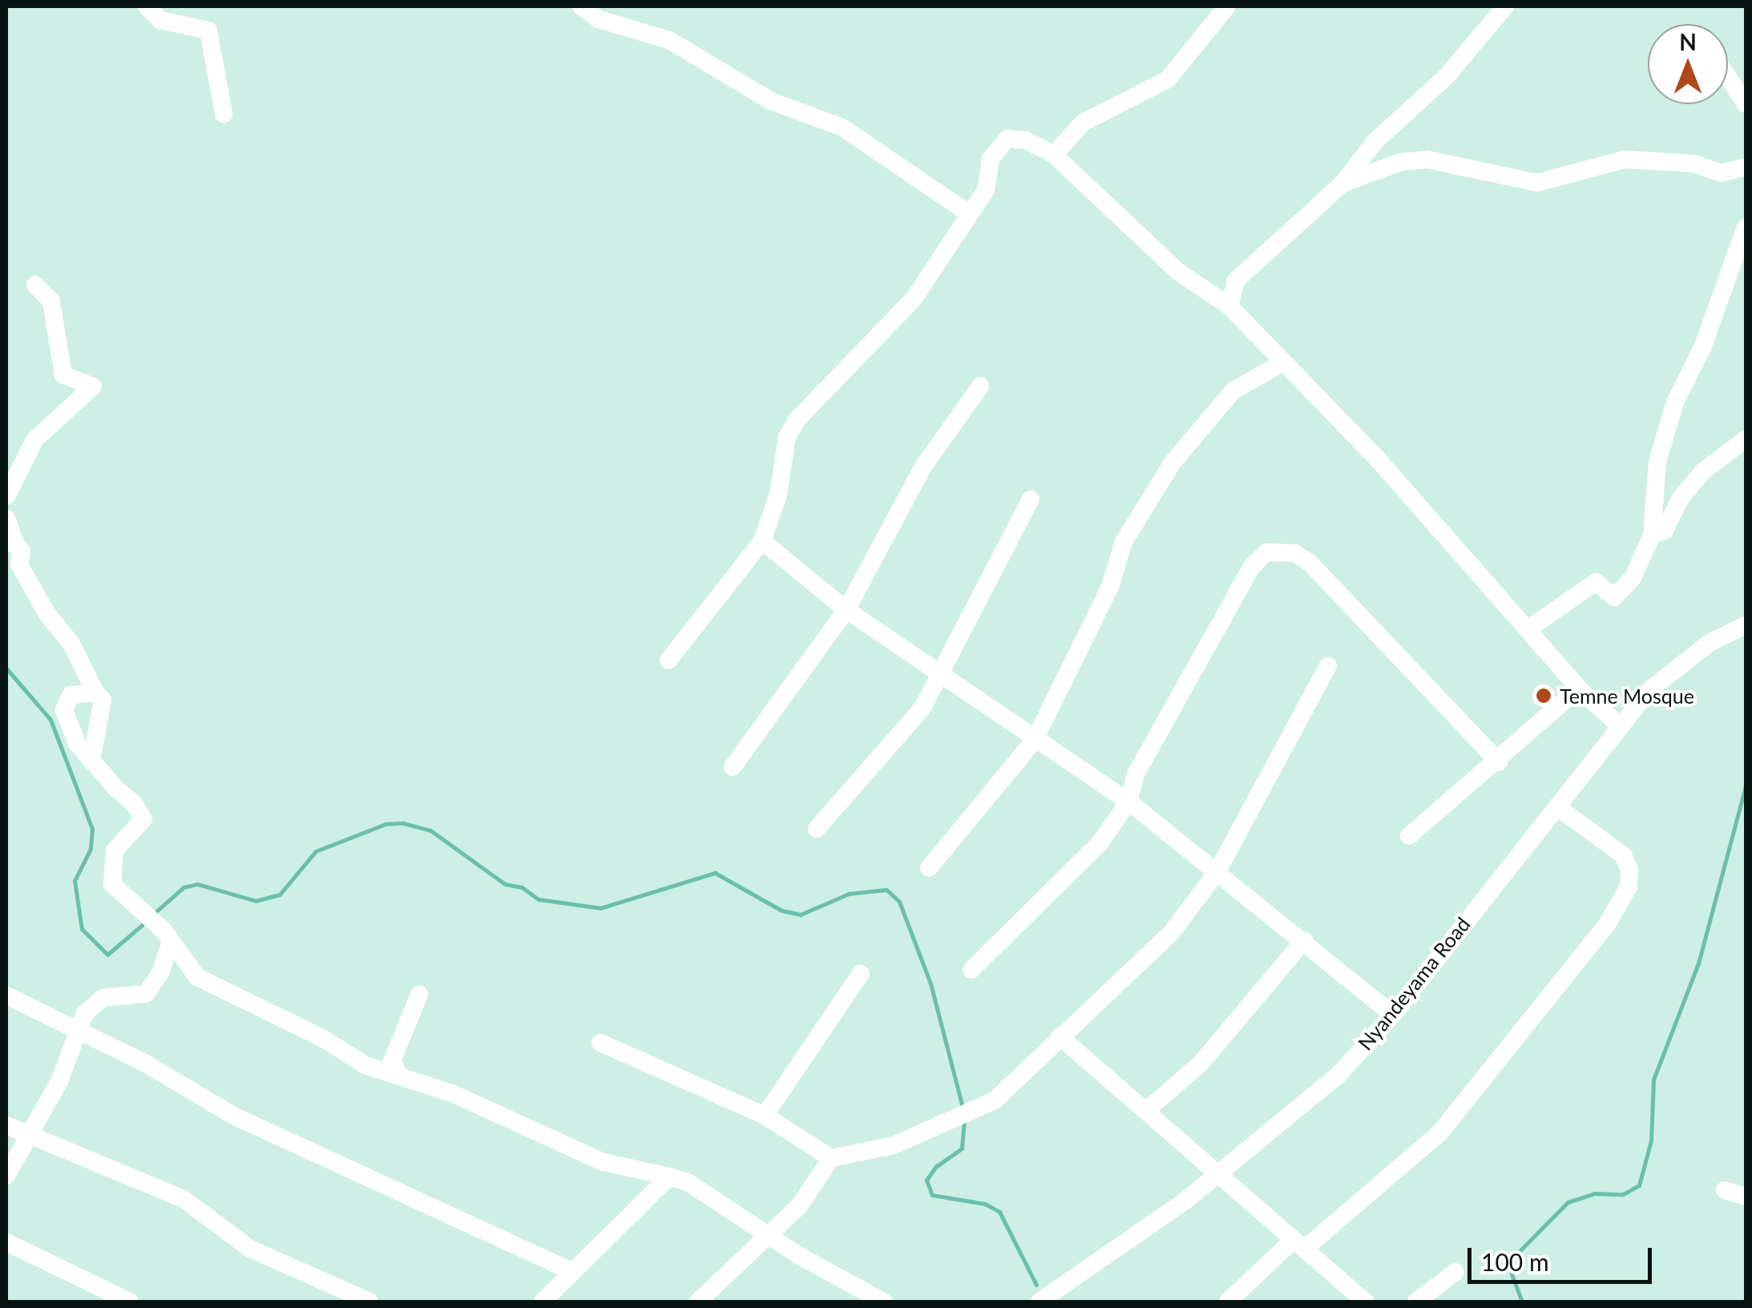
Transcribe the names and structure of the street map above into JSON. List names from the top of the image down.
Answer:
{
  "streets": {
    "street": ["Nyandeyama Road"]
  },
  "places": ["Temne Mosque"],
  "scale_bar": "100 m",
  "north": "top"
}
